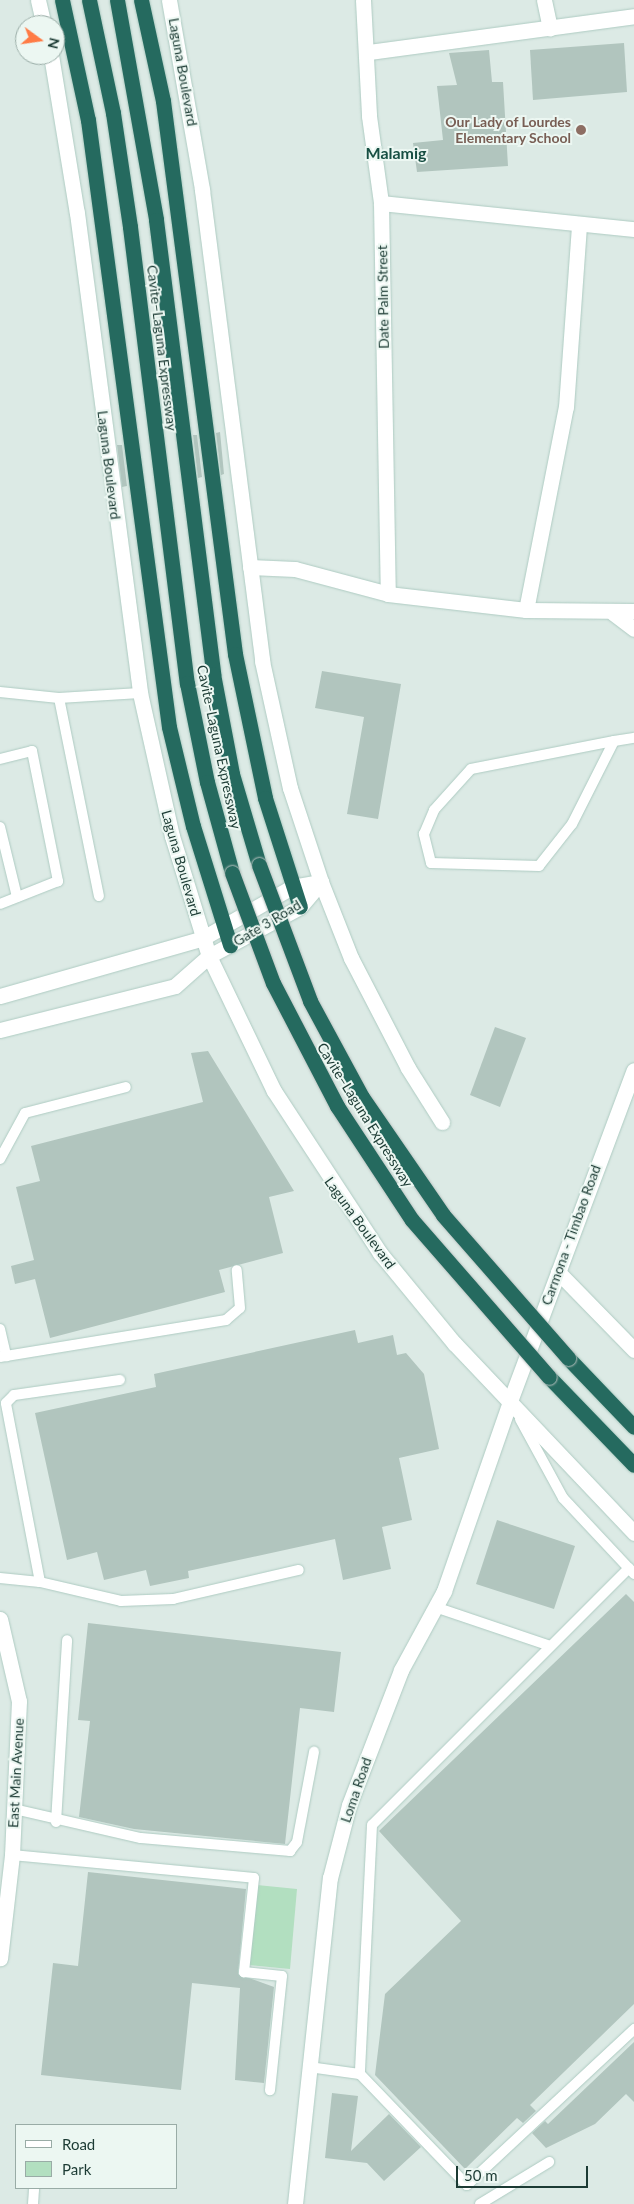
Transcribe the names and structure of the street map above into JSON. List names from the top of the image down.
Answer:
{
  "streets": {
    "highway": ["Cavite–Laguna Expressway"],
    "street": [
      "Laguna Boulevard",
      "Date Palm Street",
      "Gate 3 Road",
      "Carmona - Timbao Road",
      "East Main Avenue",
      "Loma Road"
    ]
  },
  "crossings": [
    ["Laguna Boulevard", "Gate 3 Road"],
    ["Laguna Boulevard", "Carmona - Timbao Road"],
    ["Laguna Boulevard", "Loma Road"],
    ["Carmona - Timbao Road", "Loma Road"]
  ],
  "districts": ["Malamig"],
  "places": ["Our Lady of Lourdes Elementary School"],
  "legend": ["Road", "Park"],
  "scale_bar": "50 m",
  "north": "right"
}
